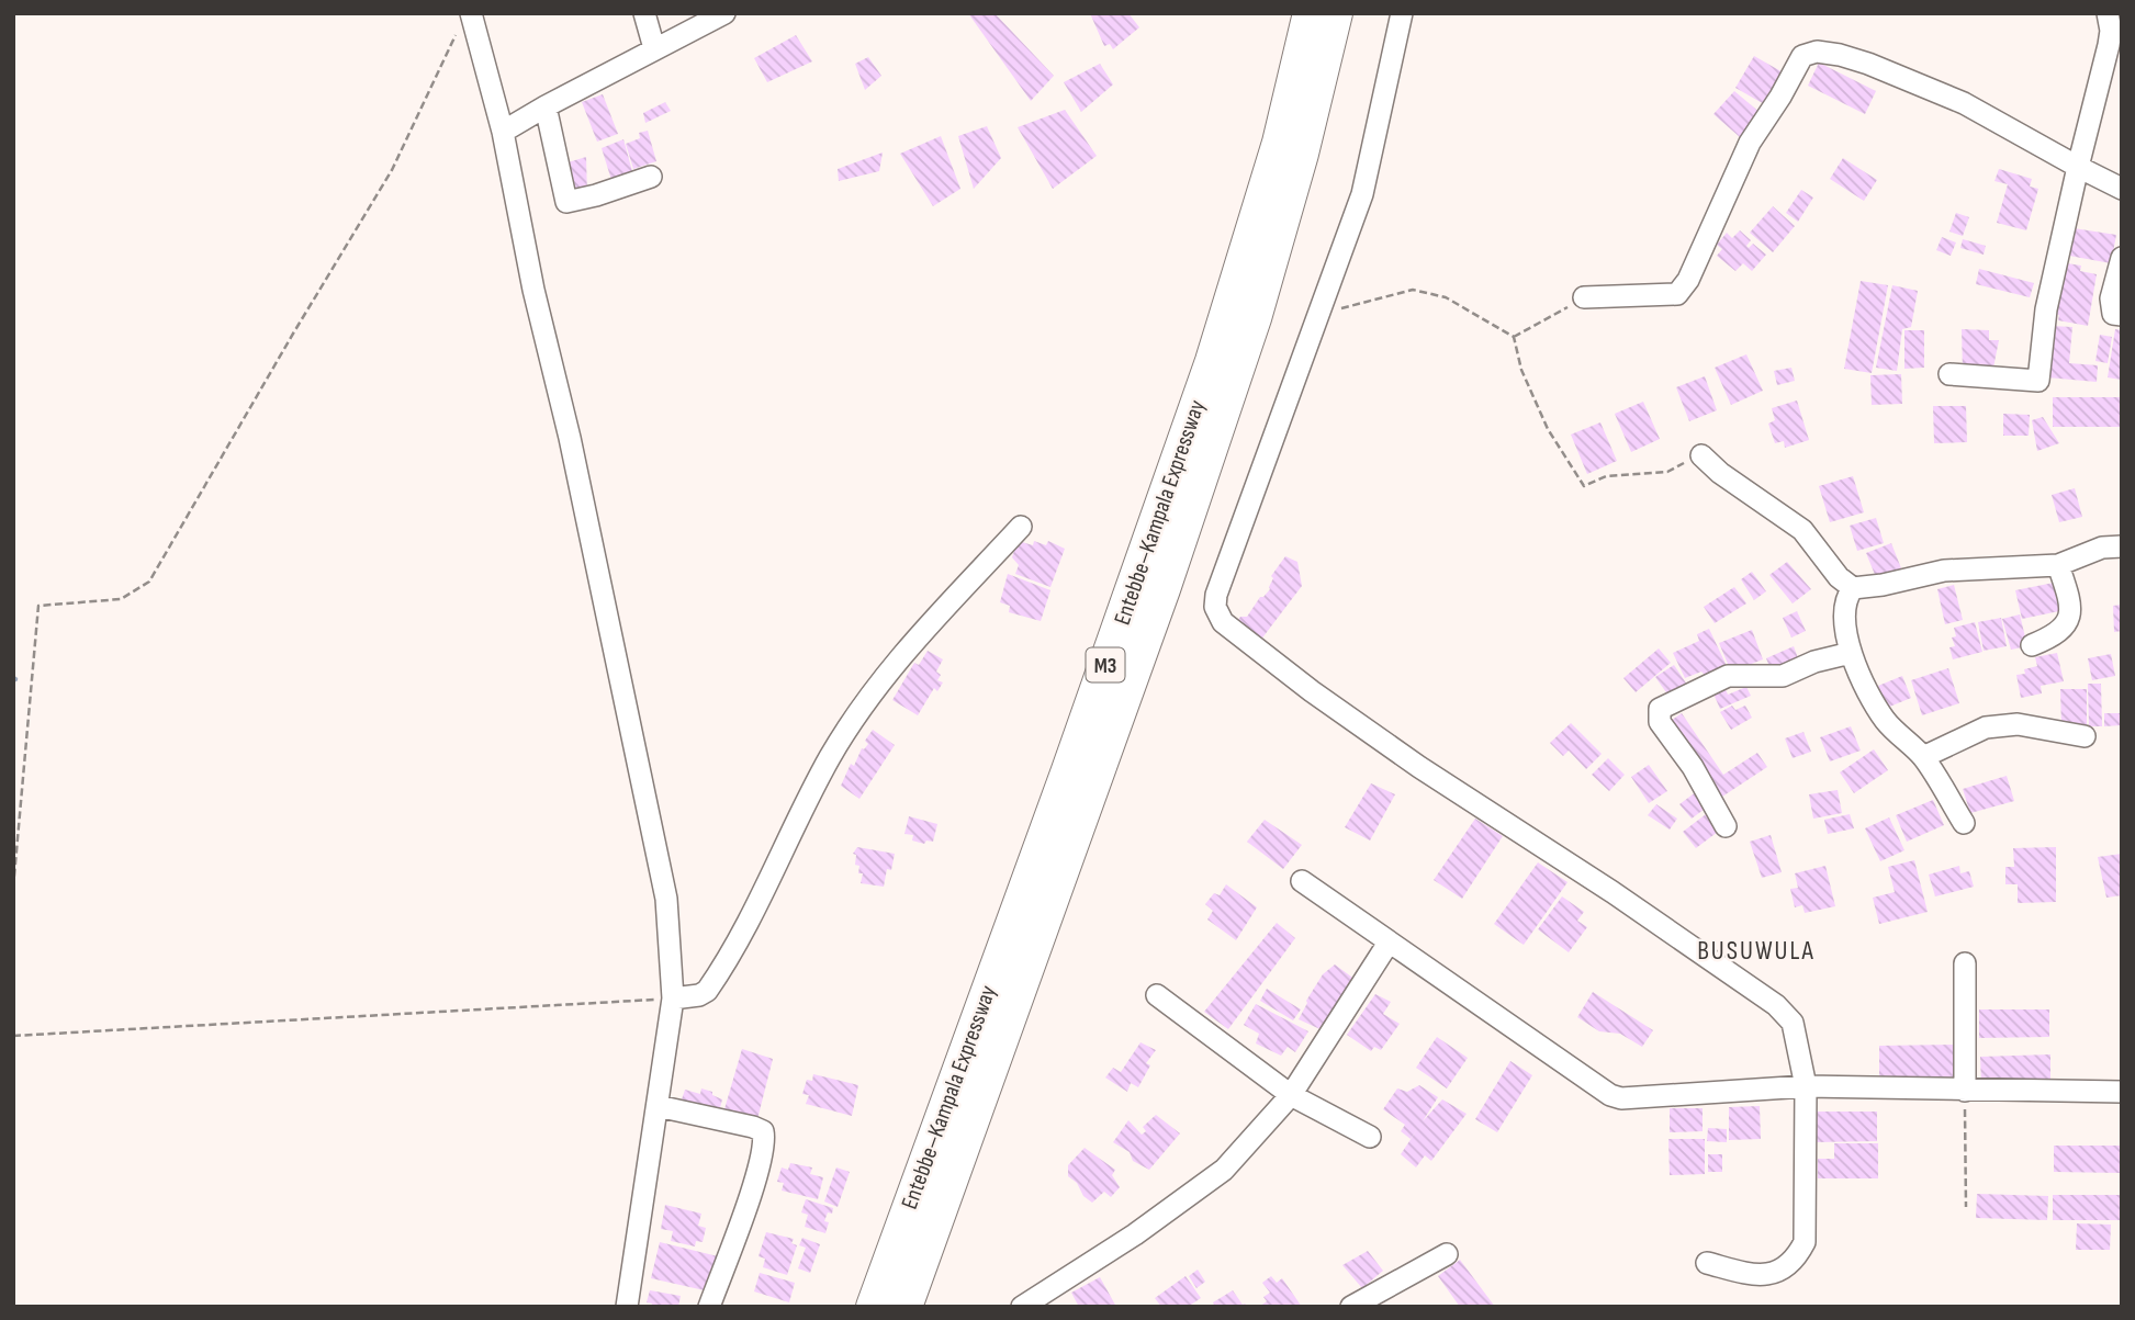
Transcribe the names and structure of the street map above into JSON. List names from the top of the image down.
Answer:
{
  "streets": {
    "highway": ["Entebbe–Kampala Expressway", "M3"]
  },
  "districts": ["BUSUWULA"]
}
